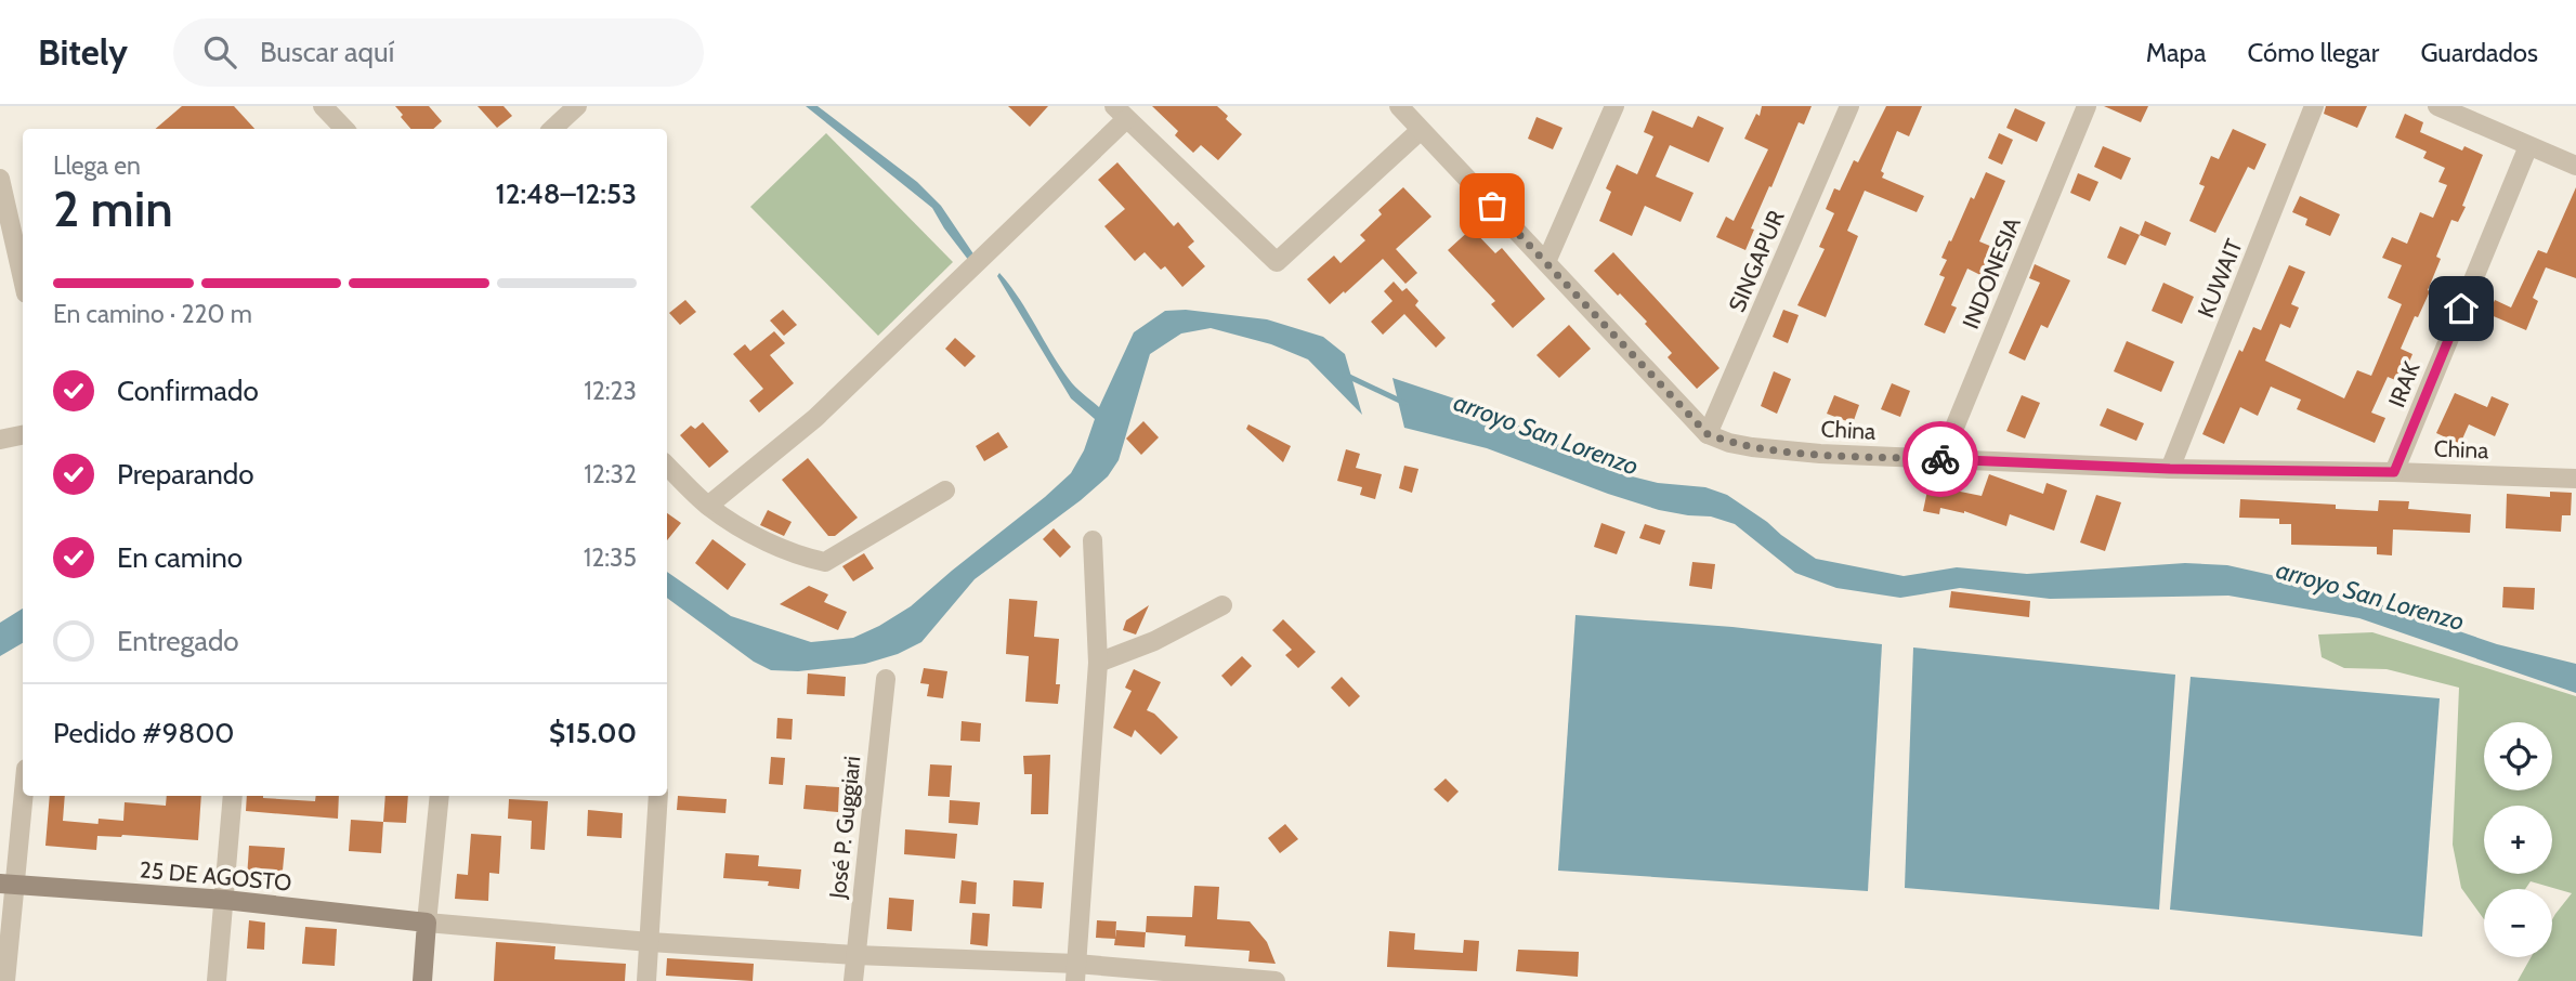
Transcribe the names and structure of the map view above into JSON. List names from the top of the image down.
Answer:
{
  "streets": {
    "main road": ["25 DE AGOSTO"],
    "street": [
      "SINGAPUR",
      "INDONESIA",
      "KUWAIT",
      "IRAK",
      "China",
      "José P. Guggiari"
    ]
  },
  "crossings": [
    ["SINGAPUR", "China"],
    ["INDONESIA", "China"],
    ["KUWAIT", "China"],
    ["IRAK", "China"]
  ],
  "water": ["arroyo San Lorenzo"],
  "page": {
    "header": "Bitely",
    "search": "Buscar aquí",
    "nav": ["Mapa", "Cómo llegar", "Guardados"],
    "heading": ["2 min", "Llega en", "12:48–12:53"],
    "panel": ["Pedido #9800", "$15.00"],
    "bar": "En camino · 220 m",
    "list": [
      ["Confirmado", "12:23"],
      ["Preparando", "12:32"],
      ["En camino", "12:35"],
      "Entregado"
    ],
    "map_buttons": ["+", "−"]
  }
}
